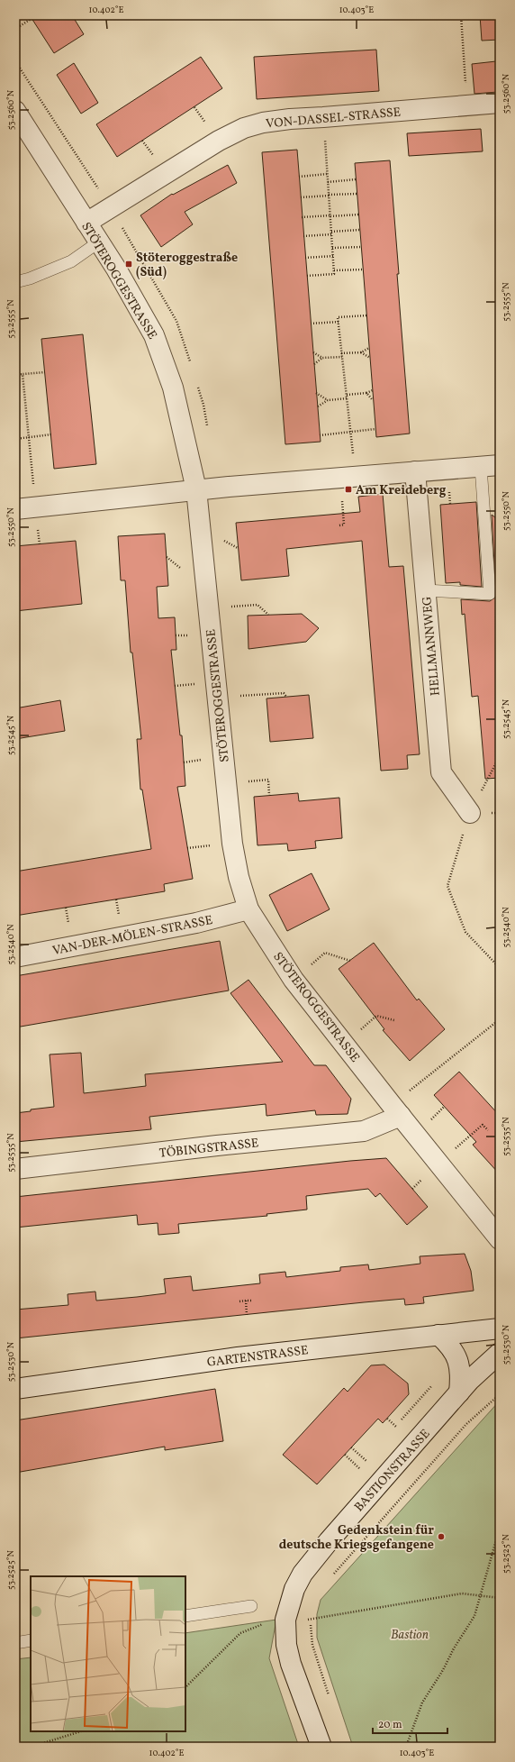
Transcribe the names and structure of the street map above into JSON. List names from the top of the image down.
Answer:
{
  "streets": {
    "street": [
      "VON-DASSEL-STRASSE",
      "STÖTEROGGESTRASSE",
      "HELLMANNWEG",
      "VAN-DER-MÖLEN-STRASSE",
      "TÖBINGSTRASSE",
      "GARTENSTRASSE",
      "BASTIONSTRASSE"
    ]
  },
  "crossings": [
    ["VON-DASSEL-STRASSE", "STÖTEROGGESTRASSE"],
    ["STÖTEROGGESTRASSE", "VAN-DER-MÖLEN-STRASSE"],
    ["STÖTEROGGESTRASSE", "TÖBINGSTRASSE"]
  ],
  "parks": ["Bastion"],
  "places": {
    "transit": ["Stöteroggestraße (Süd)", "Am Kreideberg"],
    "other": ["Gedenkstein für deutsche Kriegsgefangene"]
  },
  "scale_bar": "20 m",
  "coordinates": [
    "10.402°E",
    "10.403°E",
    "53.2560°N",
    "53.2555°N",
    "53.2550°N",
    "53.2545°N",
    "53.2540°N",
    "53.2535°N",
    "53.2530°N",
    "53.2525°N"
  ]
}
